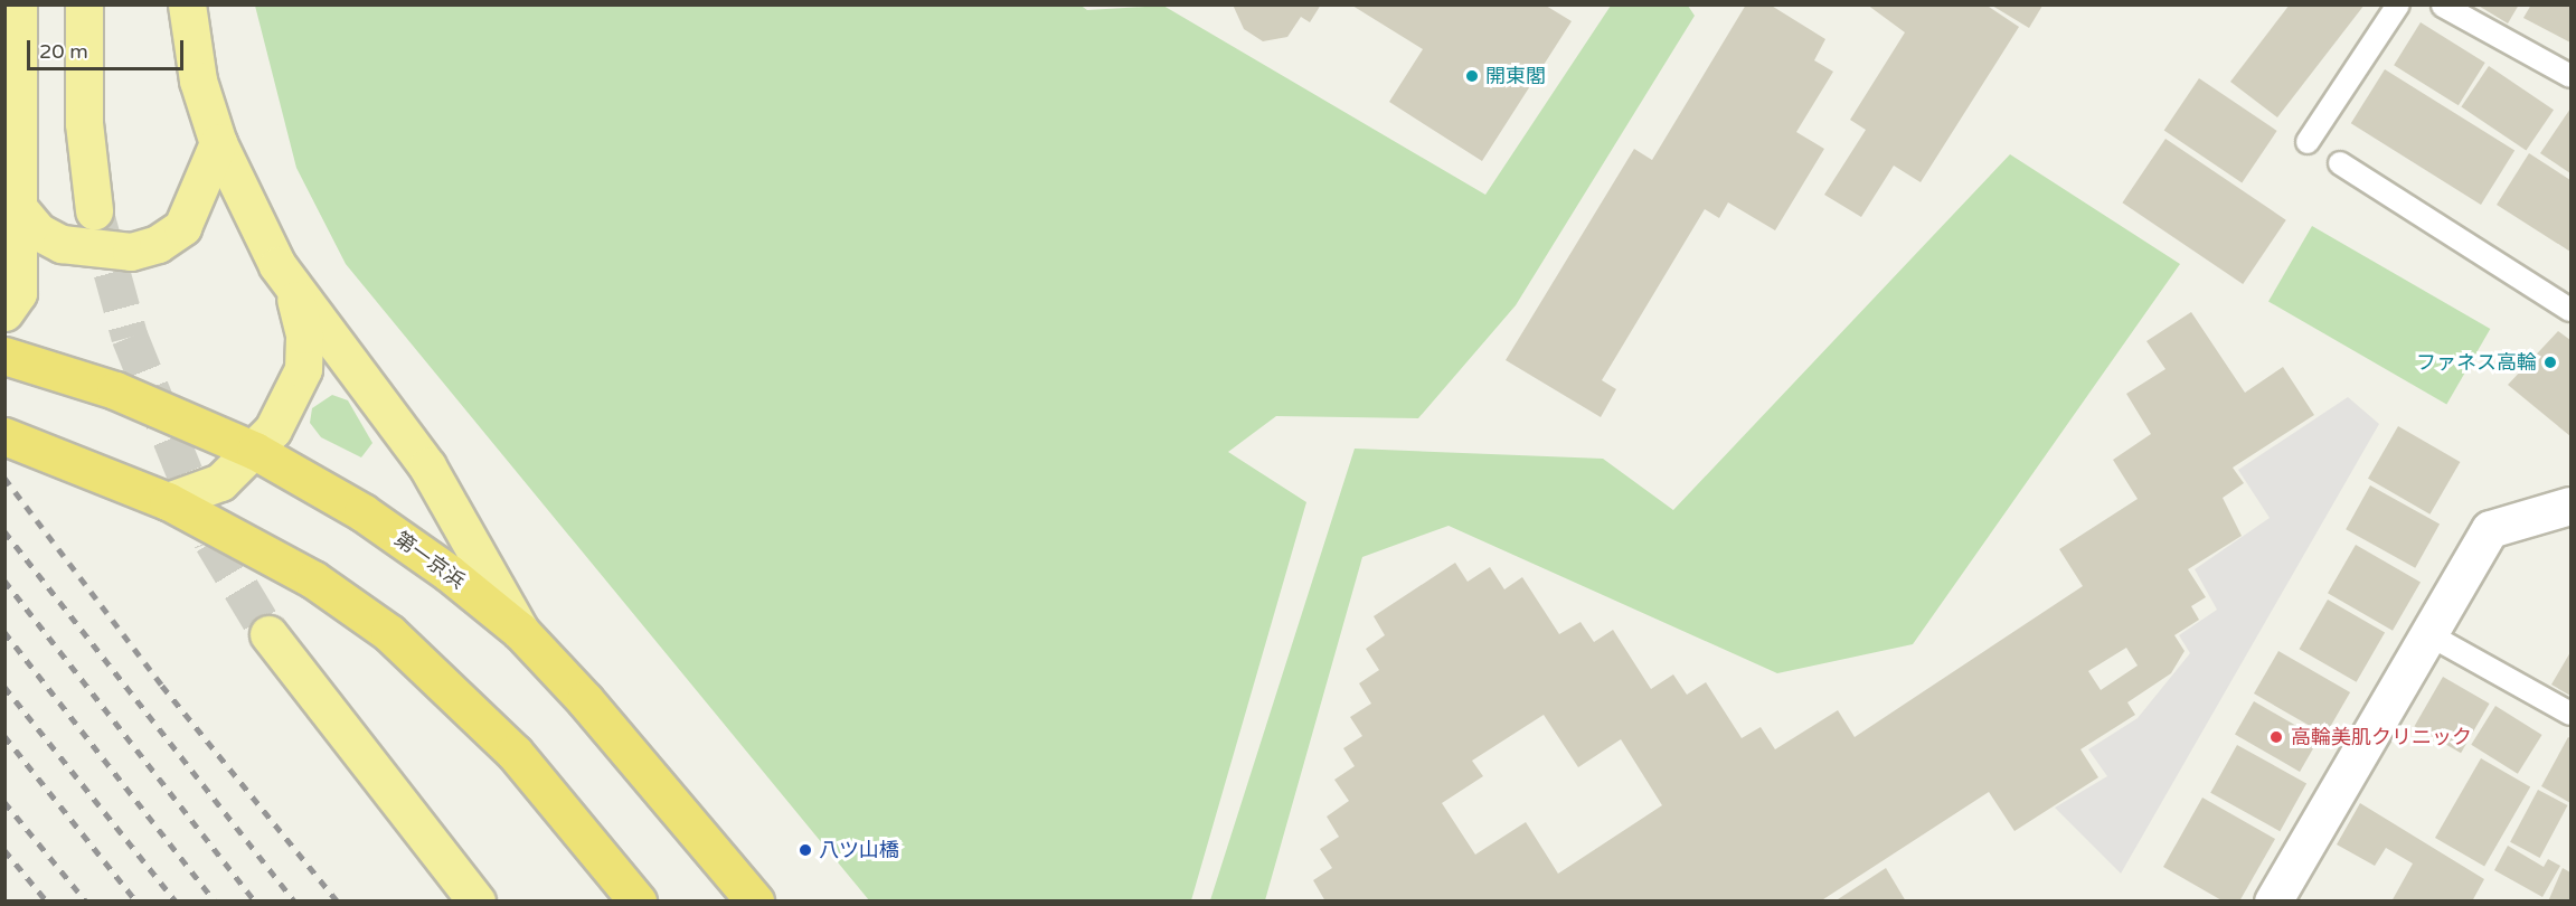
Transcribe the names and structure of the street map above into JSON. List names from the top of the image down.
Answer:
{
  "streets": {
    "highway": ["第一京浜"]
  },
  "places": [
    "開東閣",
    "ファネス高輪",
    "高輪美肌クリニック",
    "八ツ山橋"
  ],
  "scale_bar": "20 m"
}
